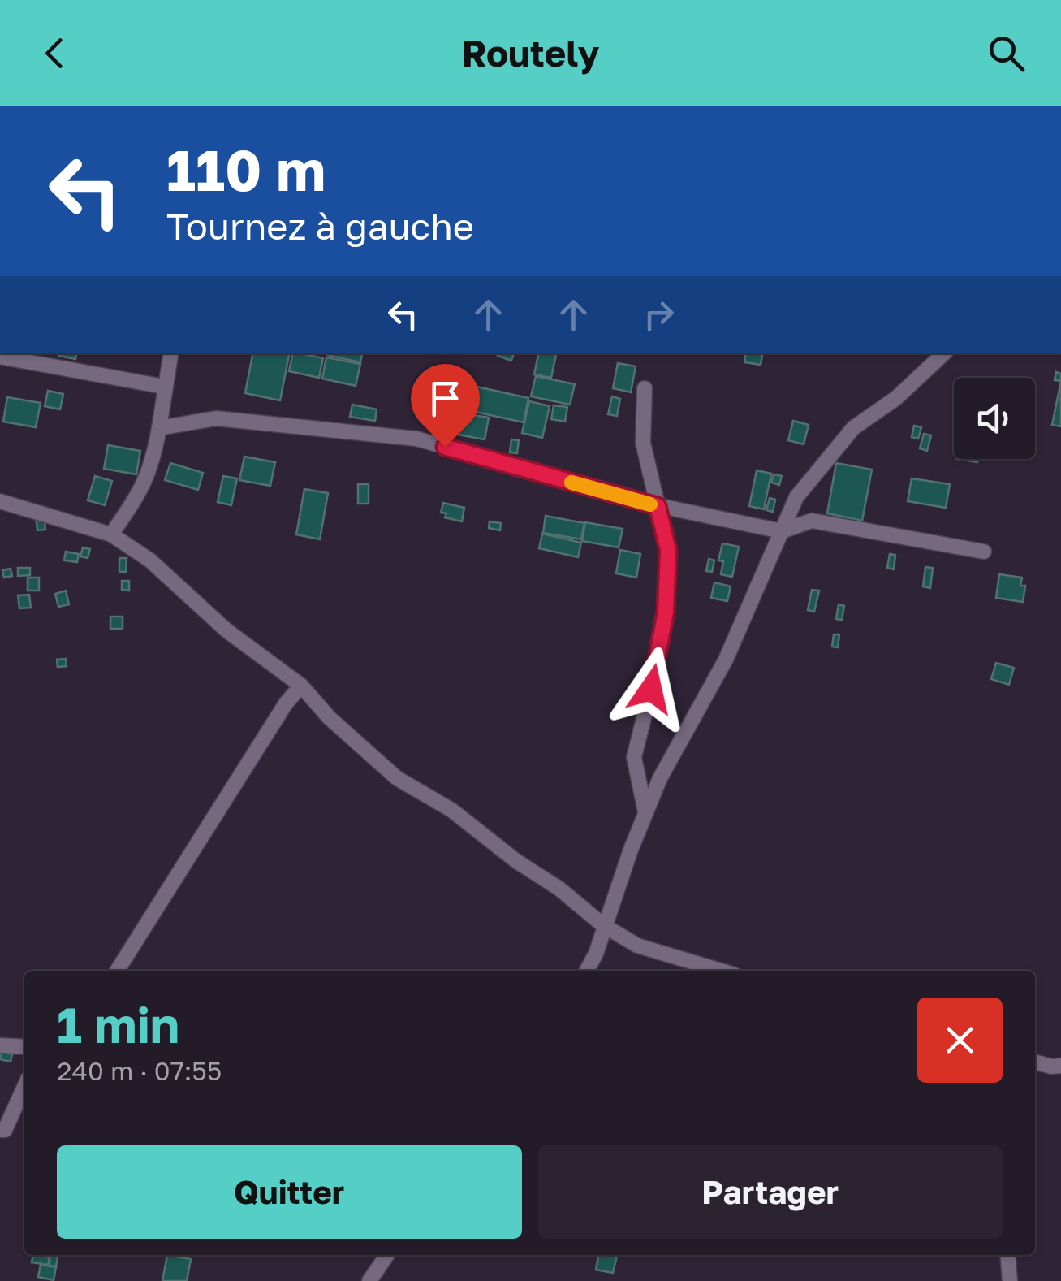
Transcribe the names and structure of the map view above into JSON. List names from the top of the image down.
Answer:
{
  "page": {
    "header": "Routely",
    "turn": ["110 m", "Tournez à gauche"],
    "heading": ["1 min", "240 m · 07:55"],
    "buttons": ["Quitter", "Partager"]
  }
}
